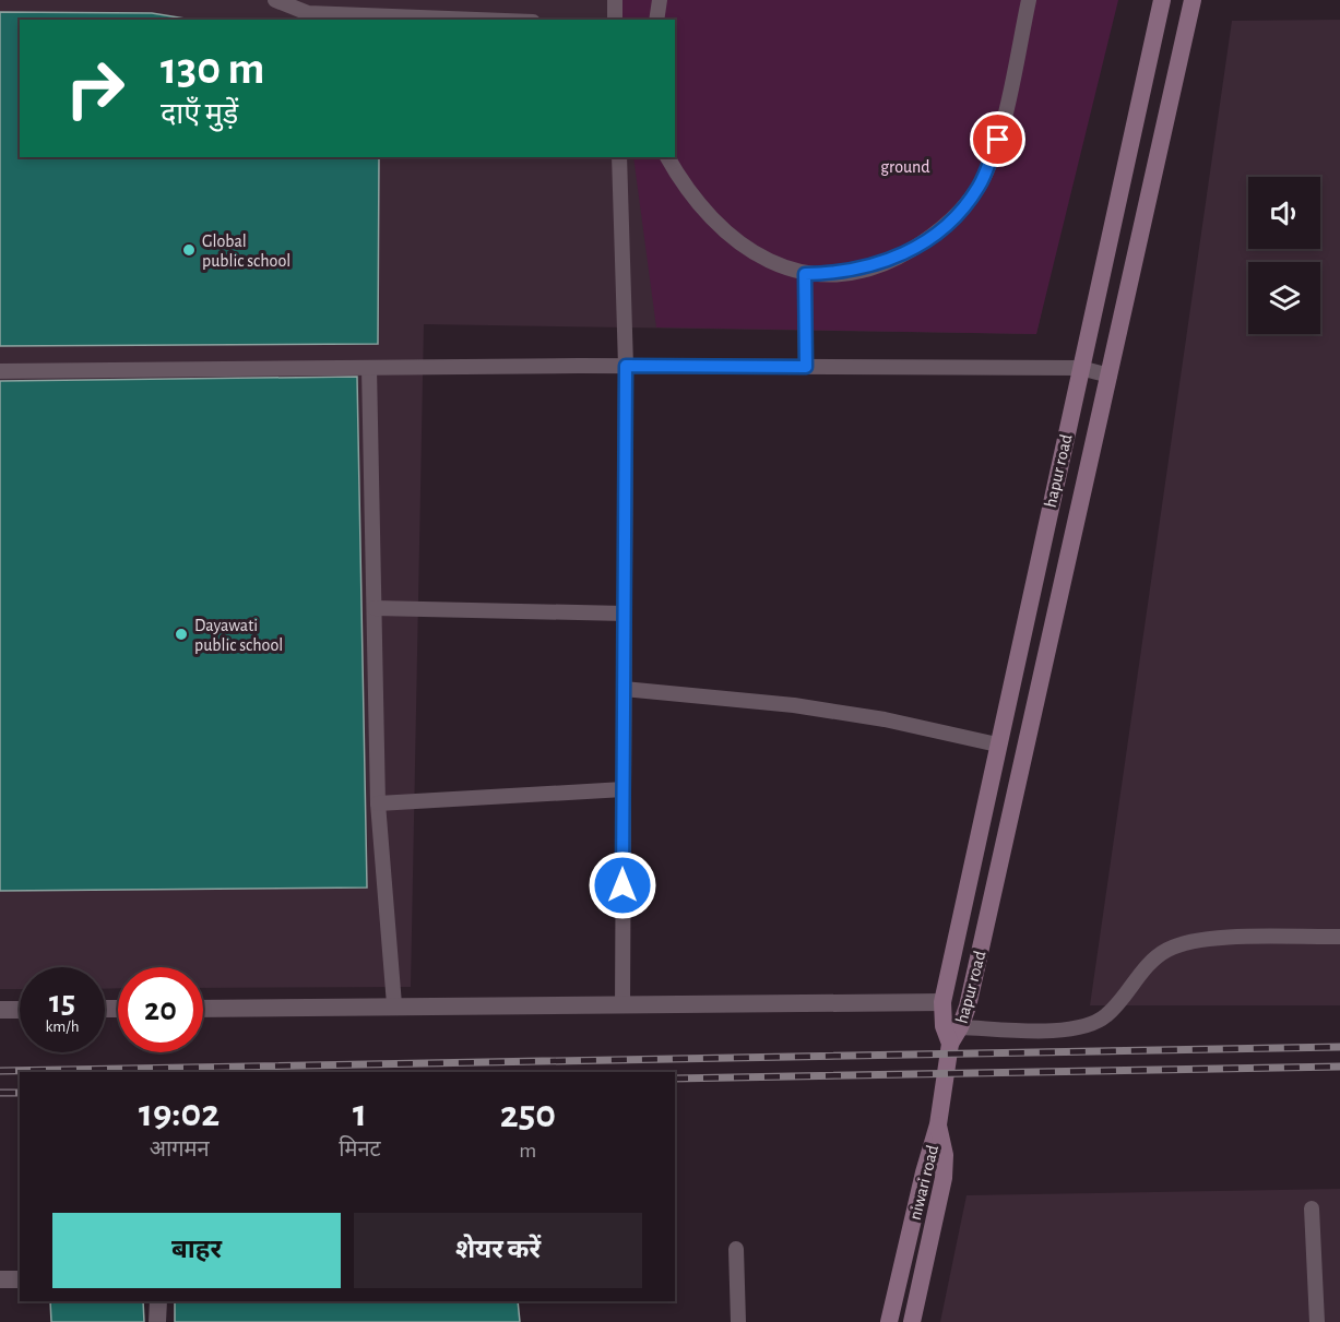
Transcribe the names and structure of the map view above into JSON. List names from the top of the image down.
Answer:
{
  "streets": {
    "main road": ["hapur road", "niwari road"]
  },
  "parks": ["ground"],
  "places": ["Global public school", "Dayawati public school"],
  "page": {
    "turn": ["130 m", "दाएँ मुड़ें"],
    "speed": "15 km/h",
    "limit": "20",
    "eta": [
      "19:02",
      "आगमन",
      "1",
      "मिनट",
      "250",
      "m"
    ],
    "buttons": ["बाहर", "शेयर करें"]
  }
}
